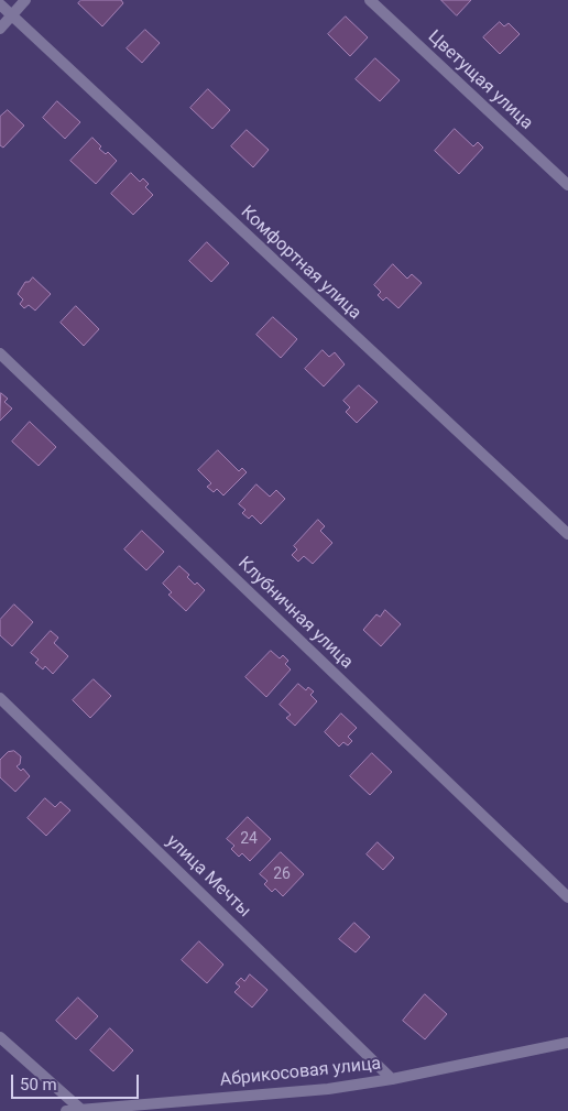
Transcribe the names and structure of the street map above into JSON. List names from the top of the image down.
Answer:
{
  "streets": {
    "street": [
      "Цветущая улица",
      "Комфортная улица",
      "Клубничная улица",
      "улица Мечты",
      "Абрикосовая улица"
    ]
  },
  "crossings": [
    ["улица Мечты", "Абрикосовая улица"]
  ],
  "house_numbers": ["24", "26"],
  "scale_bar": "50 m"
}
